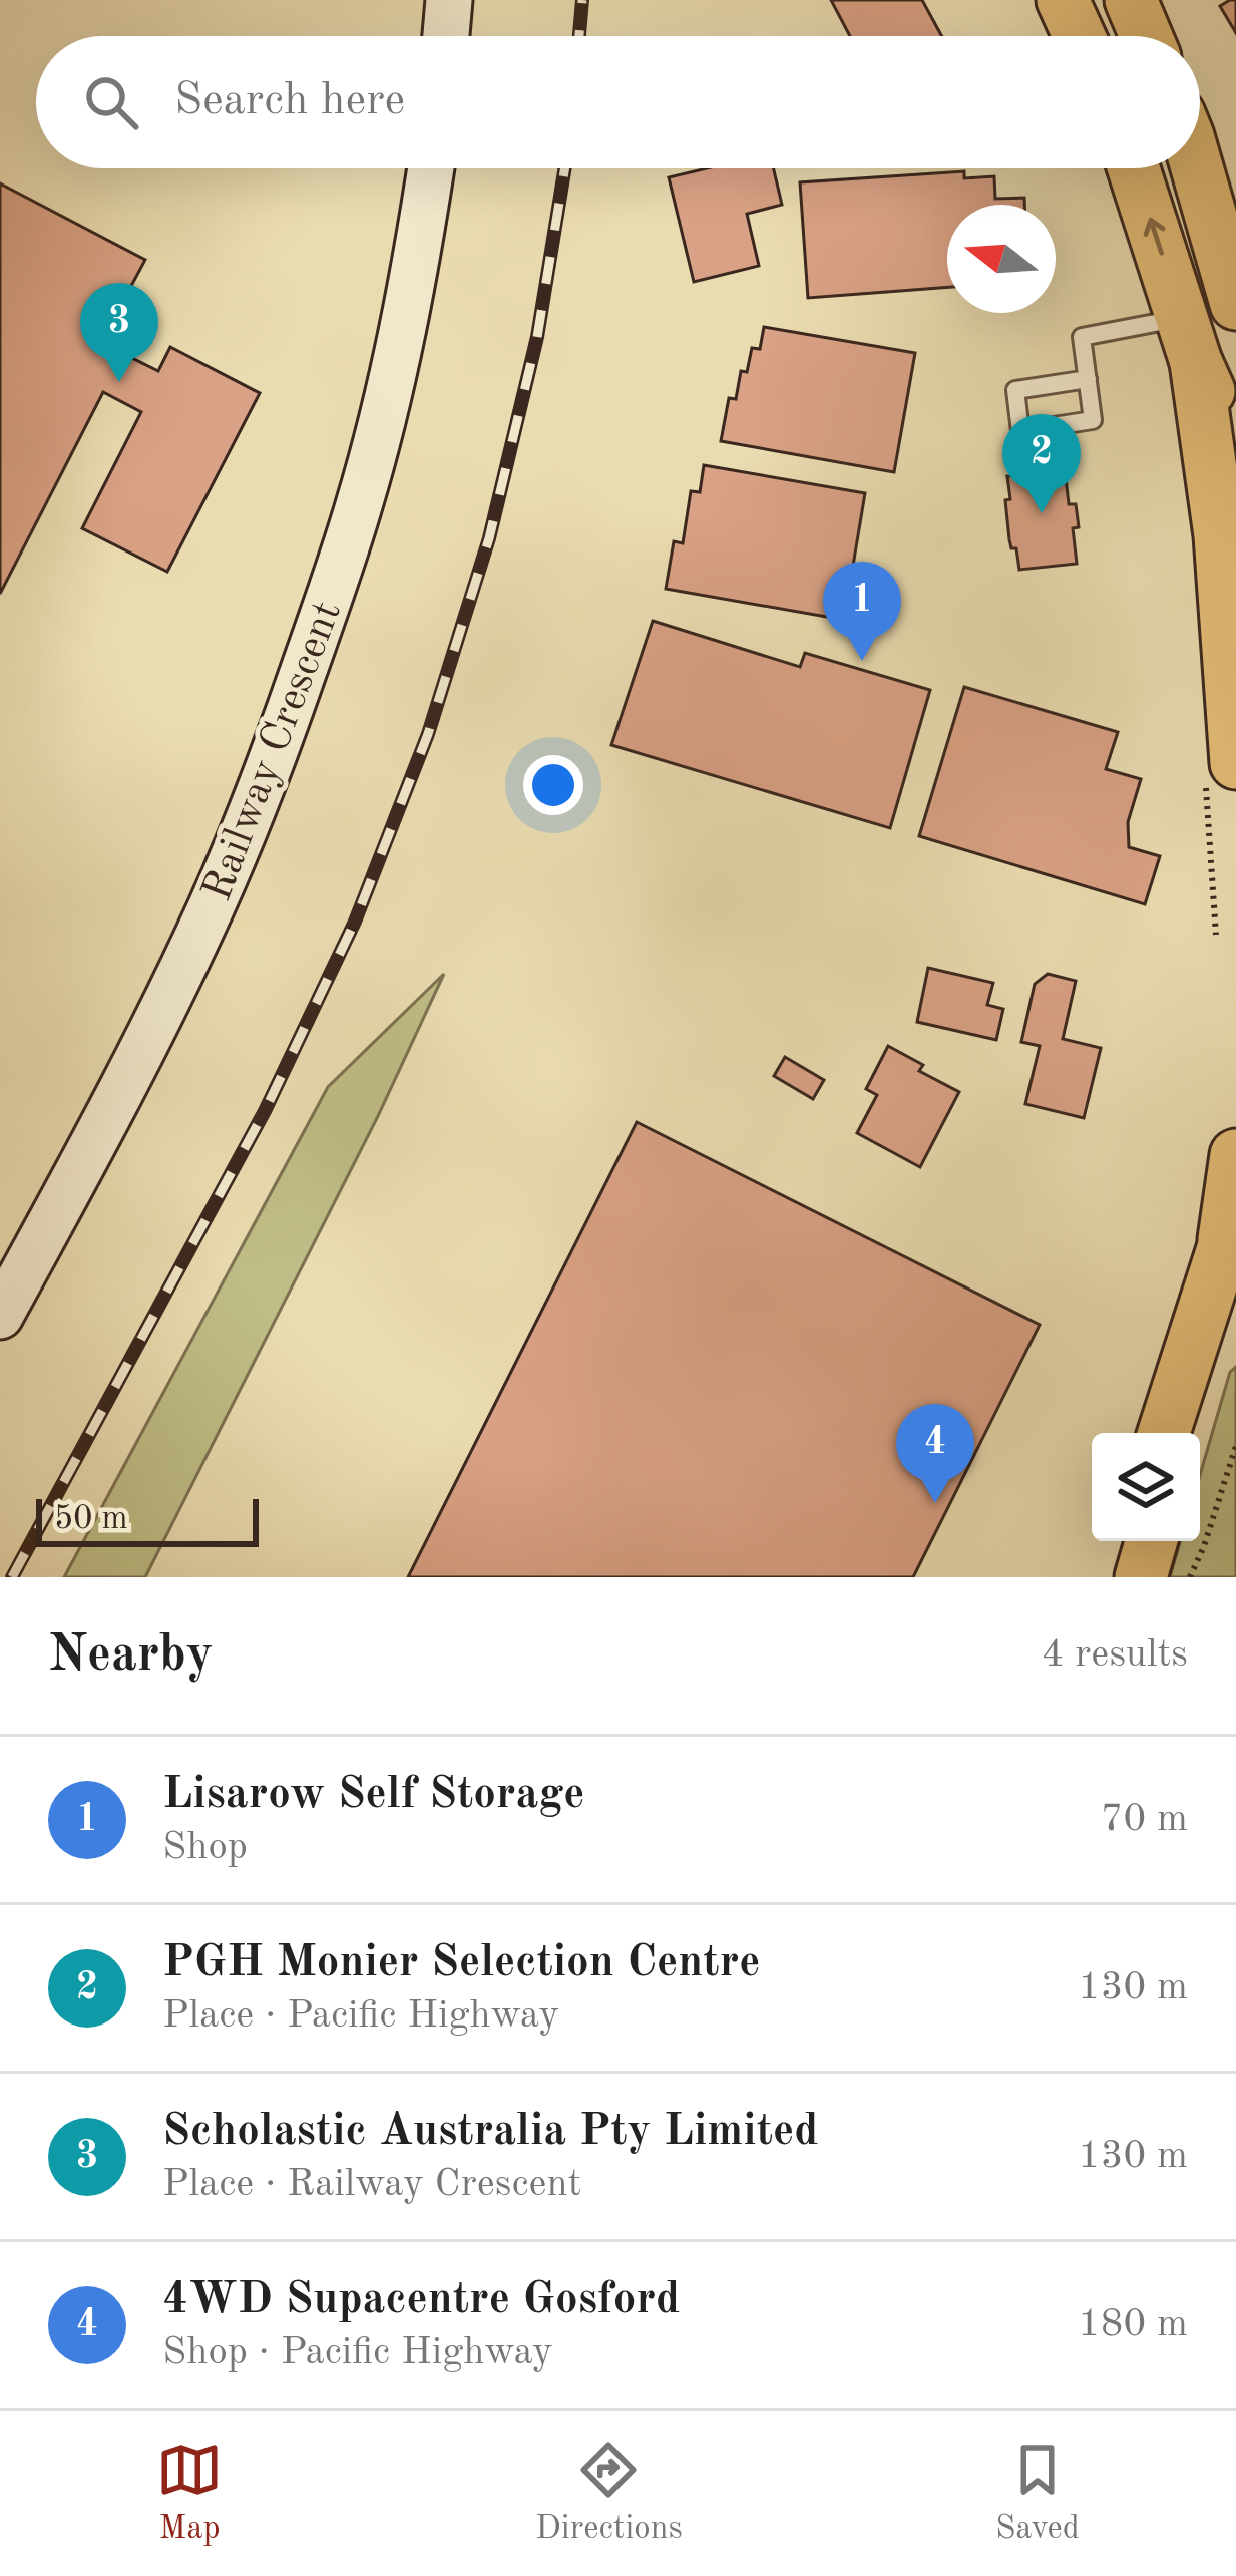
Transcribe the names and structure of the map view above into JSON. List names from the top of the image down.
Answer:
{
  "streets": {
    "main road": ["Railway Crescent"]
  },
  "scale_bar": "50 m",
  "north": "left",
  "page": {
    "search": "Search here",
    "pins": [
      "3",
      "2",
      "1",
      "4"
    ],
    "scale": "50 m",
    "heading": ["Nearby", "4 results"],
    "list": [
      {
        "mark": "1",
        "name": "Lisarow Self Storage",
        "note": "Shop",
        "value": "70 m"
      },
      {
        "mark": "2",
        "name": "PGH Monier Selection Centre",
        "note": "Place · Pacific Highway",
        "value": "130 m"
      },
      {
        "mark": "3",
        "name": "Scholastic Australia Pty Limited",
        "note": "Place · Railway Crescent",
        "value": "130 m"
      },
      {
        "mark": "4",
        "name": "4WD Supacentre Gosford",
        "note": "Shop · Pacific Highway",
        "value": "180 m"
      }
    ],
    "nav": ["Map", "Directions", "Saved"]
  }
}
